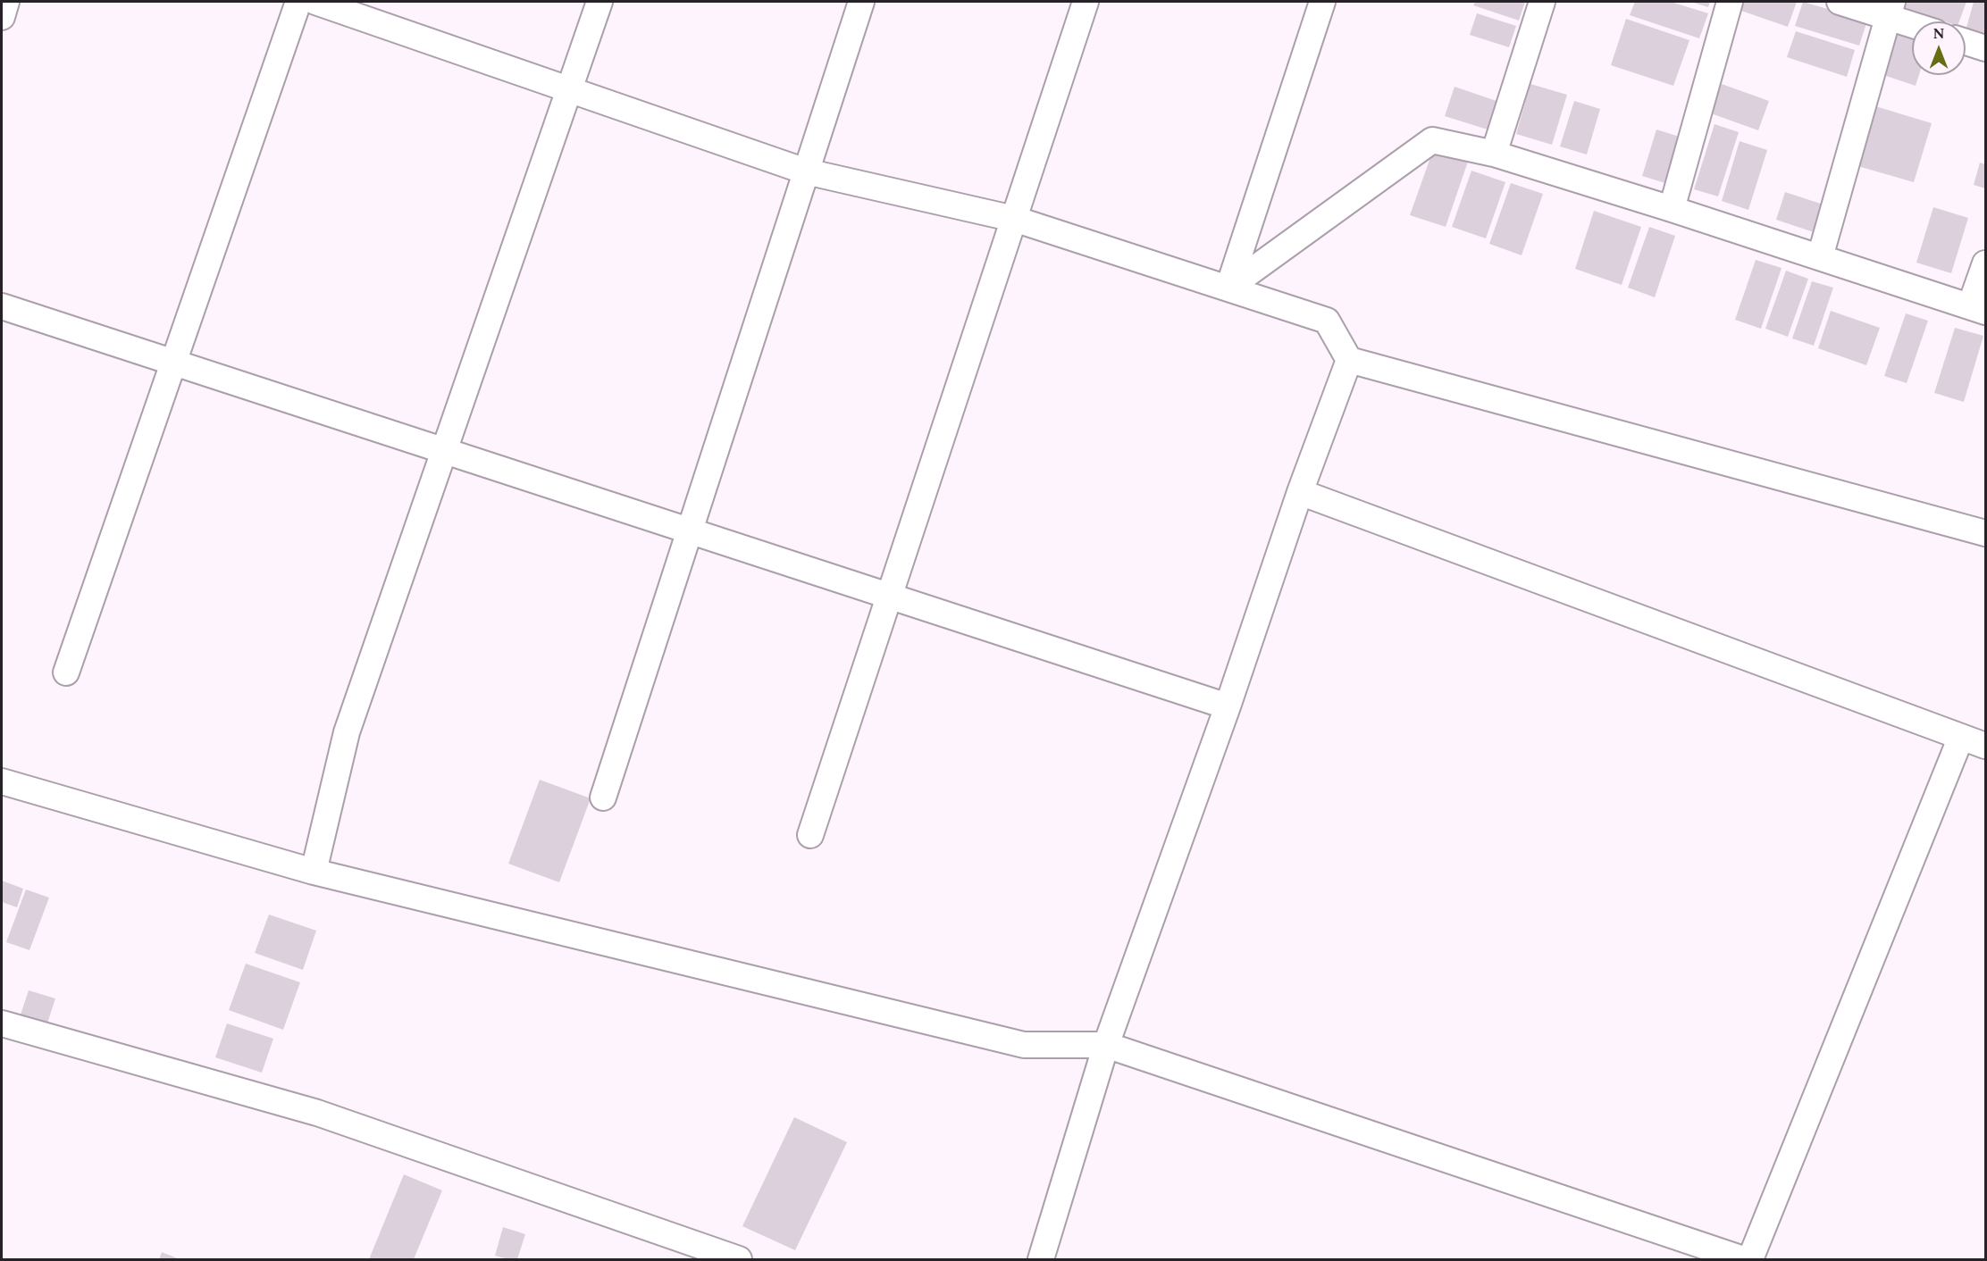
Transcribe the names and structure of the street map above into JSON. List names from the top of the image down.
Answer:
{
  "north": "top"
}
